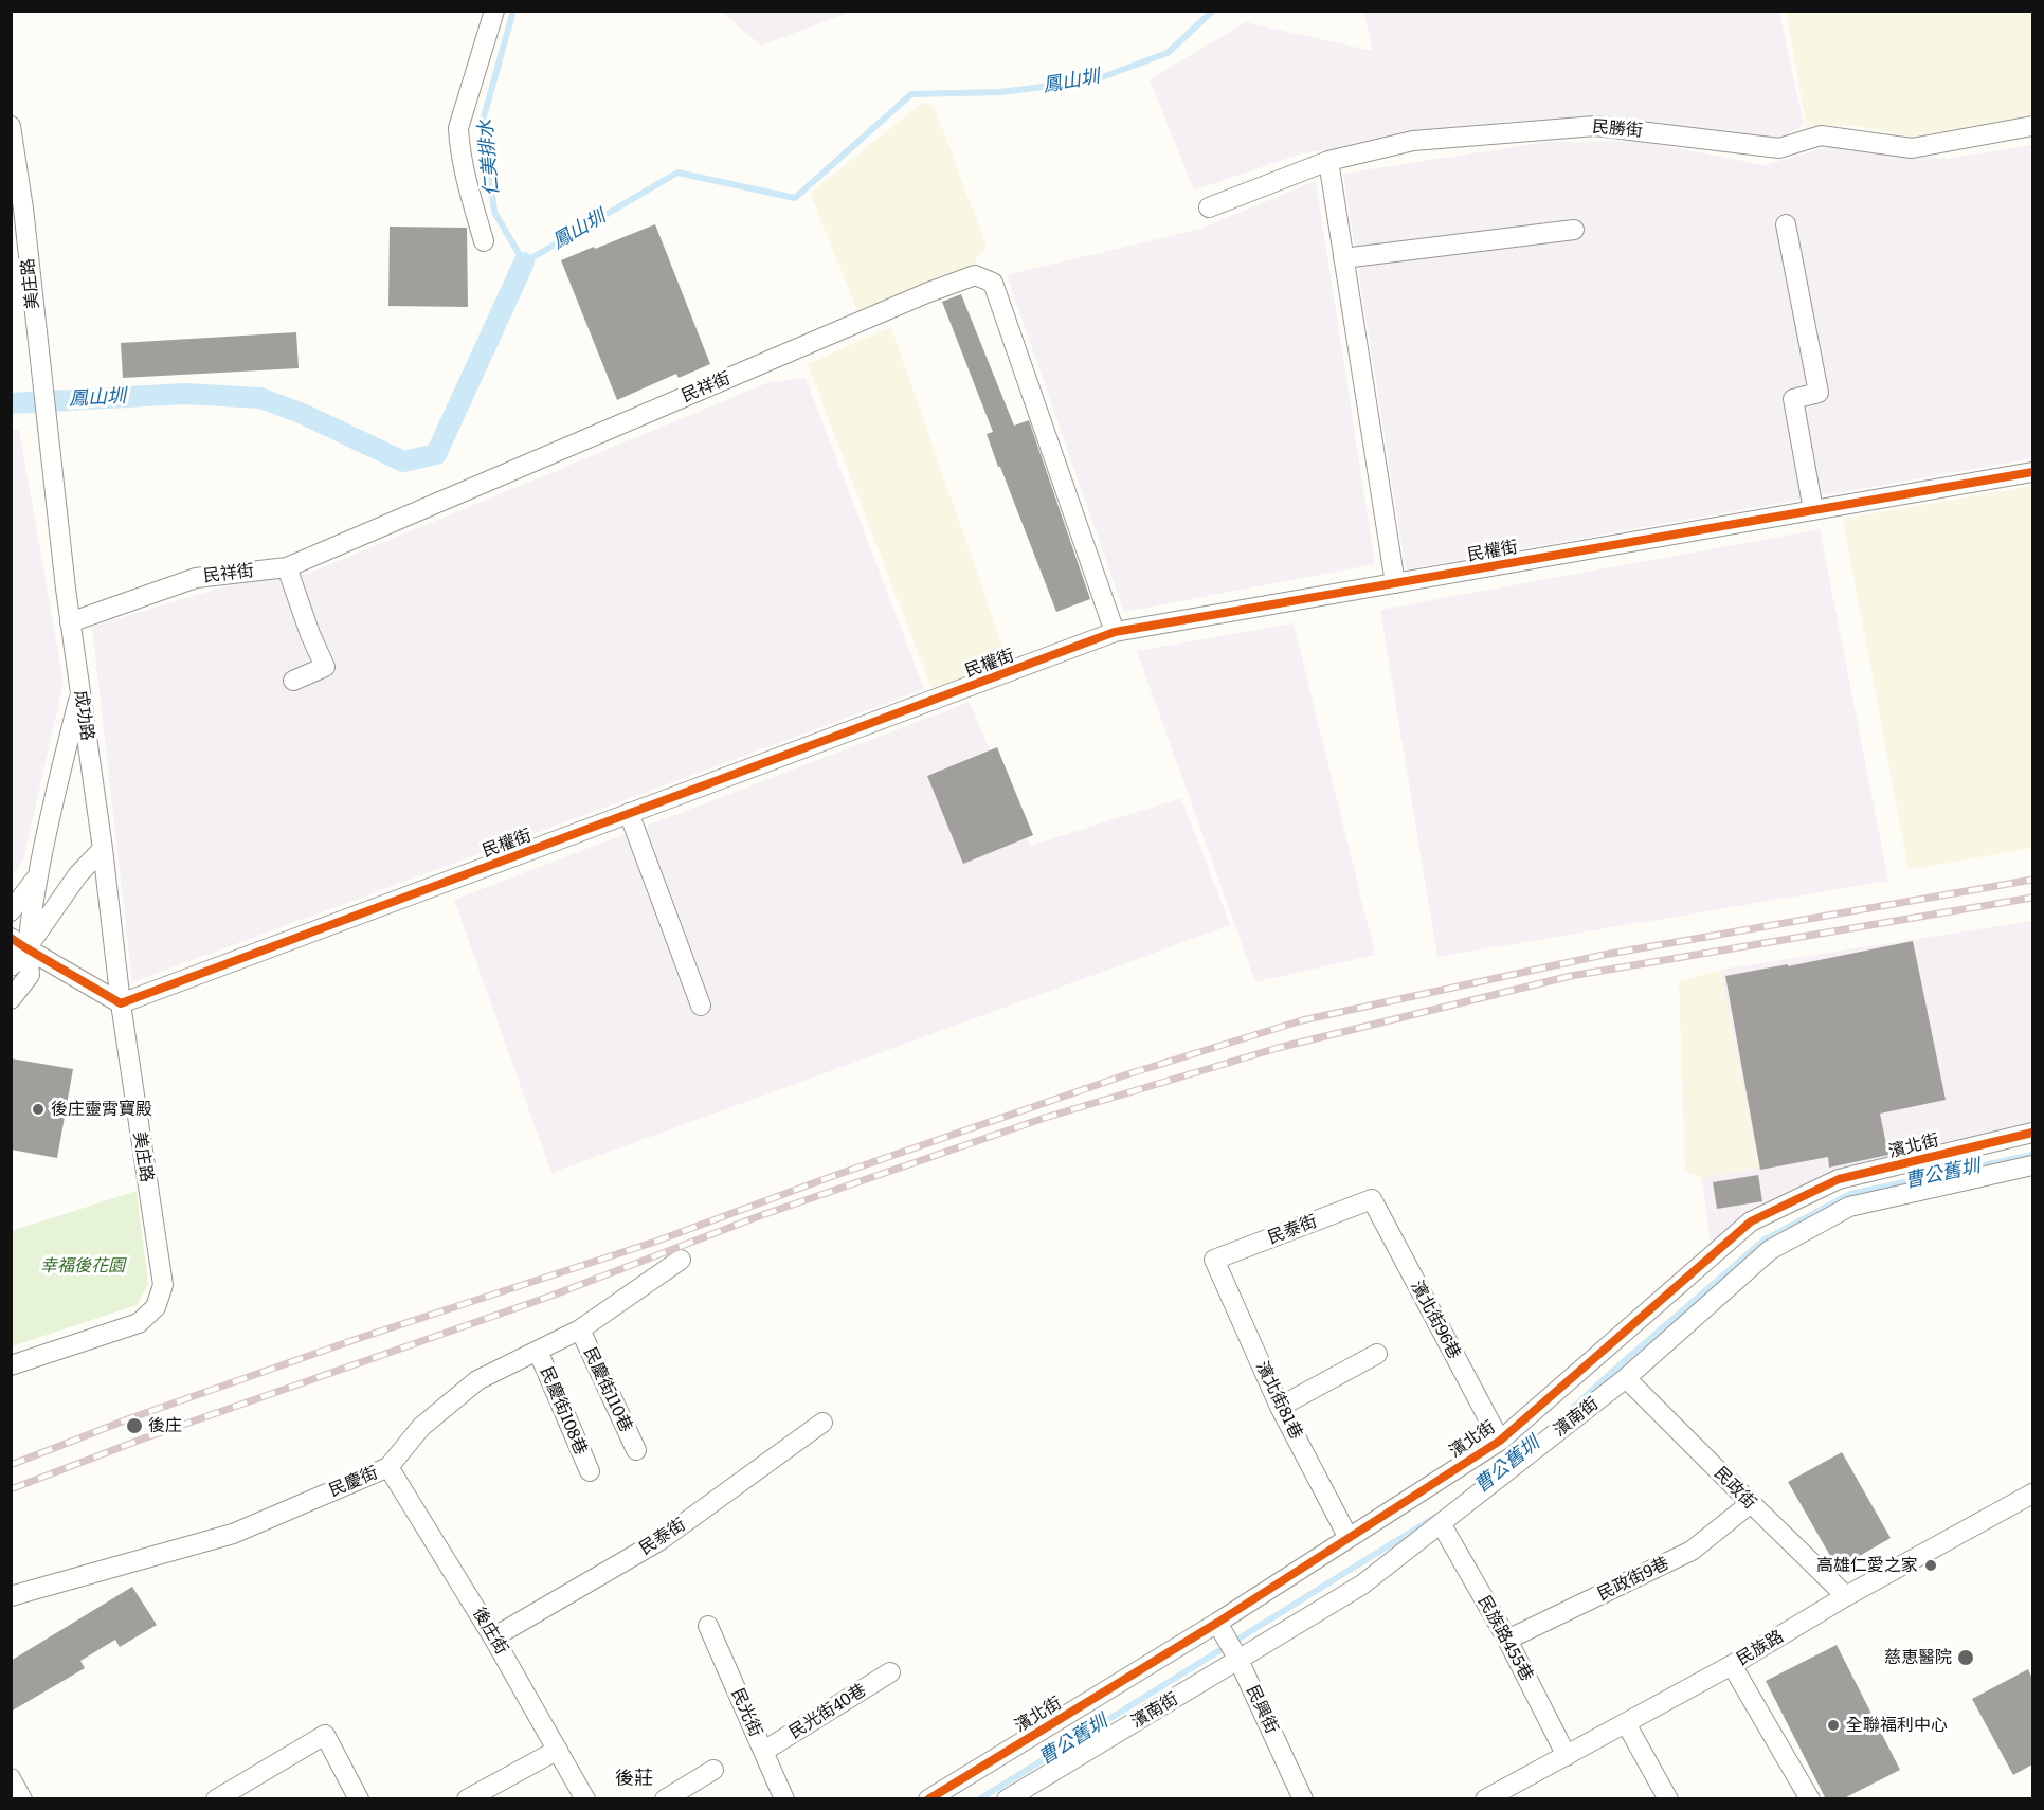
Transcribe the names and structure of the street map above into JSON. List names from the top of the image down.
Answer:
{
  "streets": {
    "street": [
      "民勝街",
      "美庄路",
      "民祥街",
      "民權街",
      "成功路",
      "濱北街",
      "民泰街",
      "濱北街96巷",
      "民慶街110巷",
      "濱北街81巷",
      "民慶街108巷",
      "濱南街",
      "民慶街",
      "民政街",
      "民政街9巷",
      "後庄街",
      "民族路455巷",
      "民族路",
      "民興街",
      "民光街40巷",
      "民光街"
    ]
  },
  "crossings": [
    ["美庄路", "民權街"],
    ["美庄路", "成功路"],
    ["民祥街", "民權街"],
    ["民祥街", "成功路"],
    ["濱北街", "濱北街96巷"],
    ["濱北街", "濱北街81巷"],
    ["濱北街", "濱南街"],
    ["濱北街", "民興街"],
    ["民泰街", "濱北街96巷"],
    ["民泰街", "濱北街81巷"],
    ["民泰街", "後庄街"],
    ["民慶街110巷", "民慶街"],
    ["民慶街108巷", "民慶街"],
    ["濱南街", "民政街"],
    ["濱南街", "民族路455巷"],
    ["濱南街", "民興街"],
    ["民慶街", "後庄街"],
    ["民政街", "民政街9巷"],
    ["民政街", "民族路"],
    ["民政街9巷", "民族路455巷"],
    ["民族路455巷", "民族路"],
    ["民光街40巷", "民光街"]
  ],
  "districts": ["後莊"],
  "water": ["鳳山圳", "仁美排水", "曹公舊圳"],
  "parks": ["幸福後花園"],
  "places": [
    "後庄靈霄寶殿",
    "後庄",
    "高雄仁愛之家",
    "慈恵醫院",
    "全聯福利中心"
  ]
}
